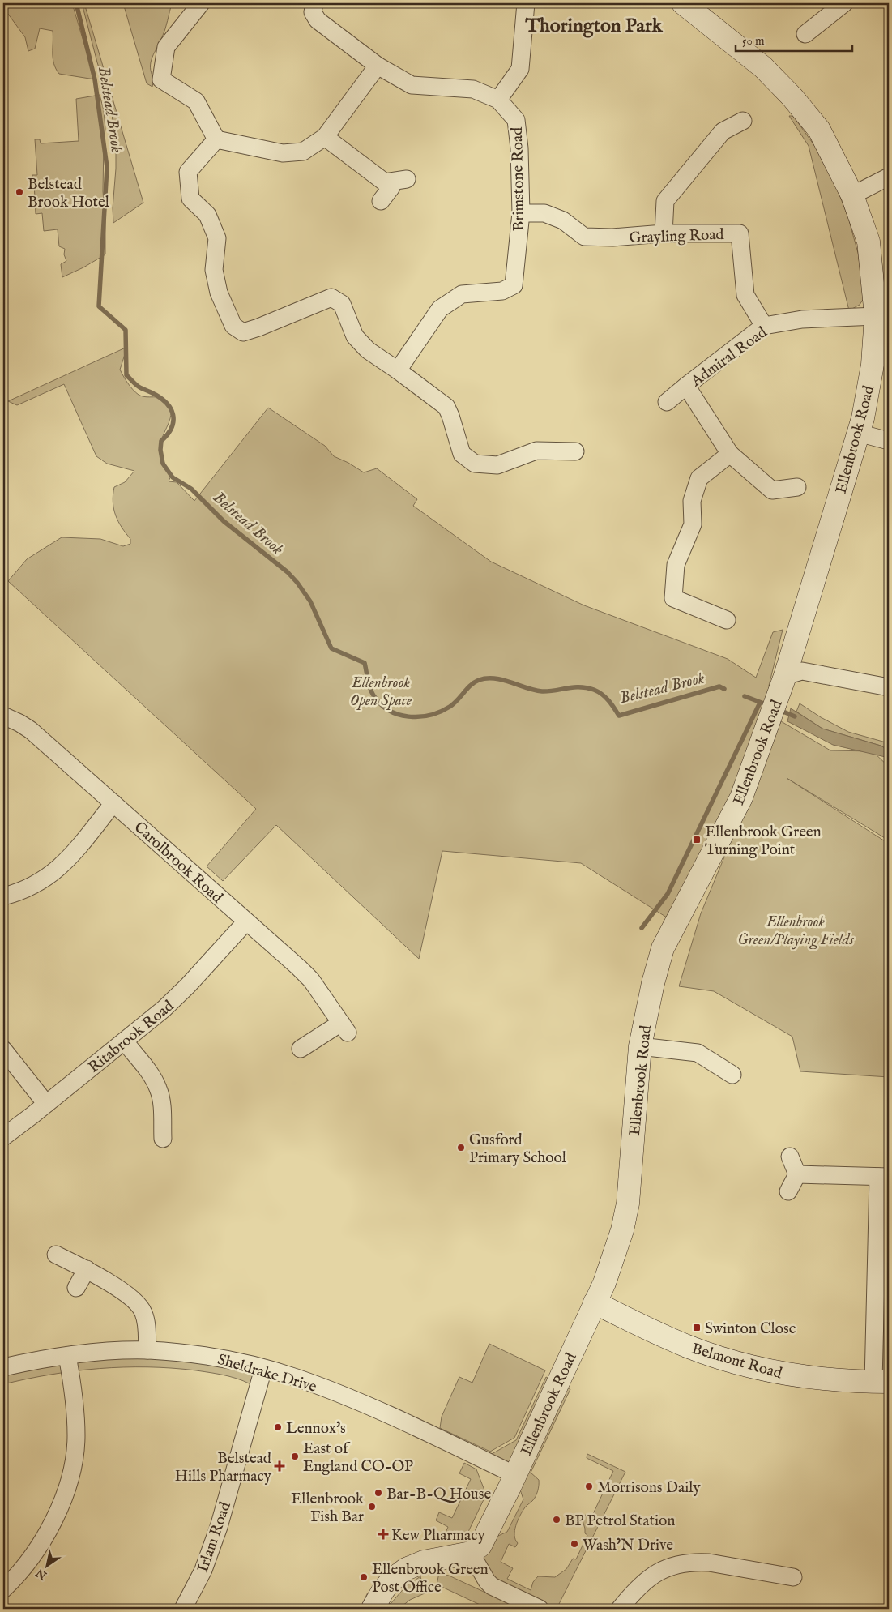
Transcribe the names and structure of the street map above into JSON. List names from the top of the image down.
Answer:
{
  "streets": {
    "street": [
      "Brimstone Road",
      "Grayling Road",
      "Admiral Road",
      "Ellenbrook Road",
      "Carolbrook Road",
      "Ritabrook Road",
      "Belmont Road",
      "Sheldrake Drive",
      "Irlam Road"
    ]
  },
  "crossings": [
    ["Brimstone Road", "Grayling Road"],
    ["Grayling Road", "Admiral Road"],
    ["Admiral Road", "Ellenbrook Road"],
    ["Ellenbrook Road", "Belmont Road"],
    ["Ellenbrook Road", "Sheldrake Drive"],
    ["Carolbrook Road", "Ritabrook Road"],
    ["Sheldrake Drive", "Irlam Road"]
  ],
  "districts": ["Thorington Park"],
  "water": ["Belstead Brook"],
  "parks": ["Ellenbrook Open Space", "Ellenbrook Green/Playing Fields"],
  "places": {
    "other": [
      "Belstead Brook Hotel",
      "Gusford Primary School",
      "Lennox's",
      "East of England CO-OP",
      "Morrisons Daily",
      "Bar-B-Q House",
      "Ellenbrook Fish Bar",
      "BP Petrol Station",
      "Wash'N Drive",
      "Ellenbrook Green Post Office"
    ],
    "transit": ["Ellenbrook Green Turning Point", "Swinton Close"],
    "health": ["Belstead Hills Pharmacy", "Kew Pharmacy"]
  },
  "scale_bar": "50 m",
  "north": "bottom left"
}
